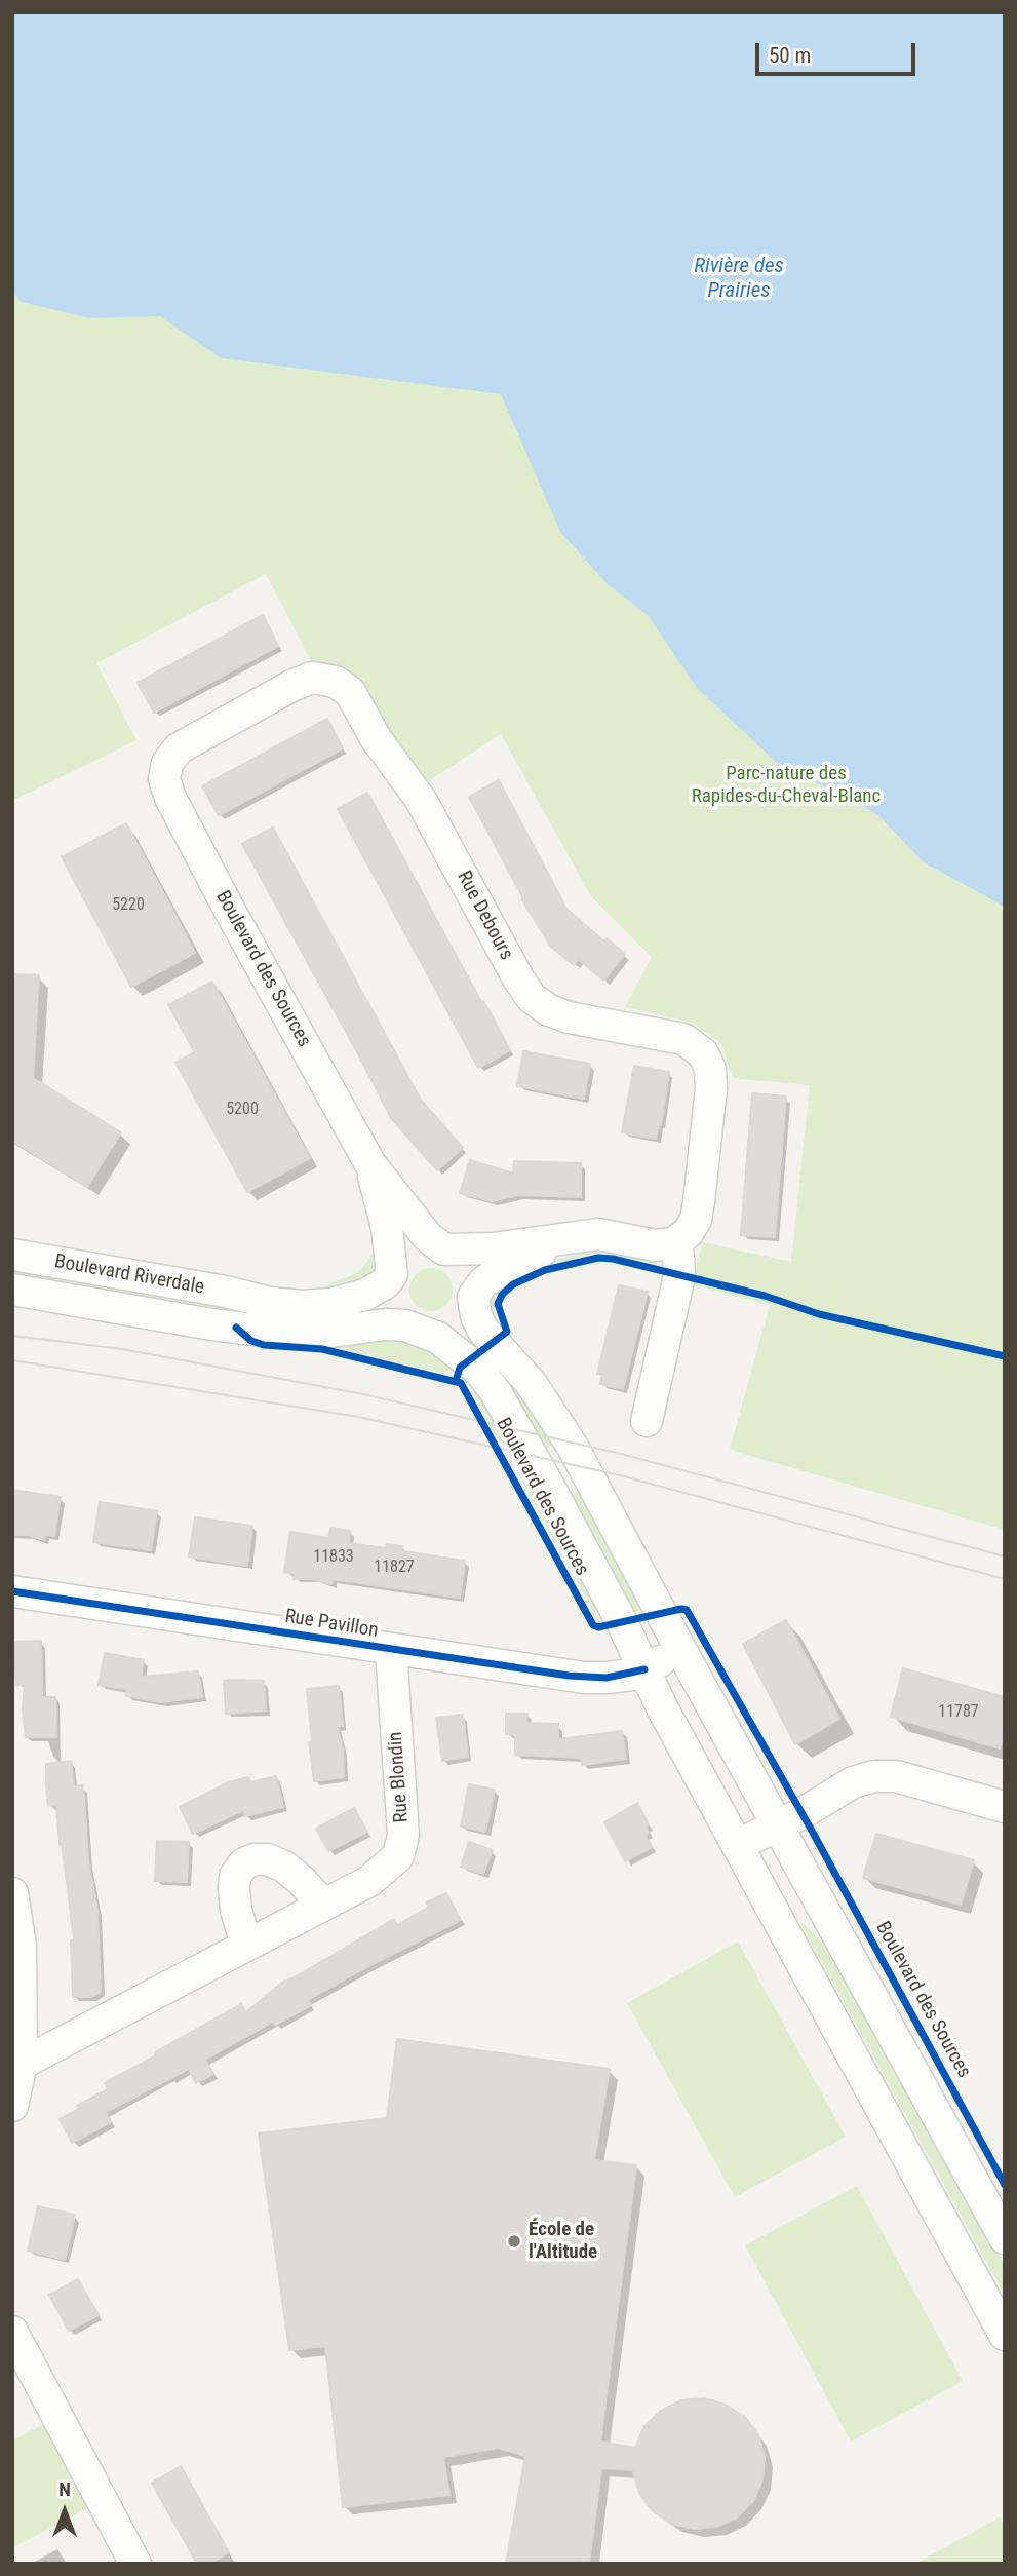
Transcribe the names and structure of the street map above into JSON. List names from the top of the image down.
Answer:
{
  "streets": {
    "street": [
      "Rue Debours",
      "Boulevard des Sources",
      "Boulevard Riverdale",
      "Rue Pavillon",
      "Rue Blondin"
    ]
  },
  "crossings": [
    ["Rue Debours", "Boulevard des Sources"],
    ["Boulevard des Sources", "Boulevard Riverdale"],
    ["Boulevard des Sources", "Rue Pavillon"],
    ["Rue Pavillon", "Rue Blondin"]
  ],
  "water": ["Rivière des Prairies"],
  "parks": ["Parc-nature des Rapides-du-Cheval-Blanc"],
  "places": ["École de l'Altitude"],
  "house_numbers": [
    "5220",
    "5200",
    "11833",
    "11827",
    "11787"
  ],
  "scale_bar": "50 m",
  "north": "top"
}
